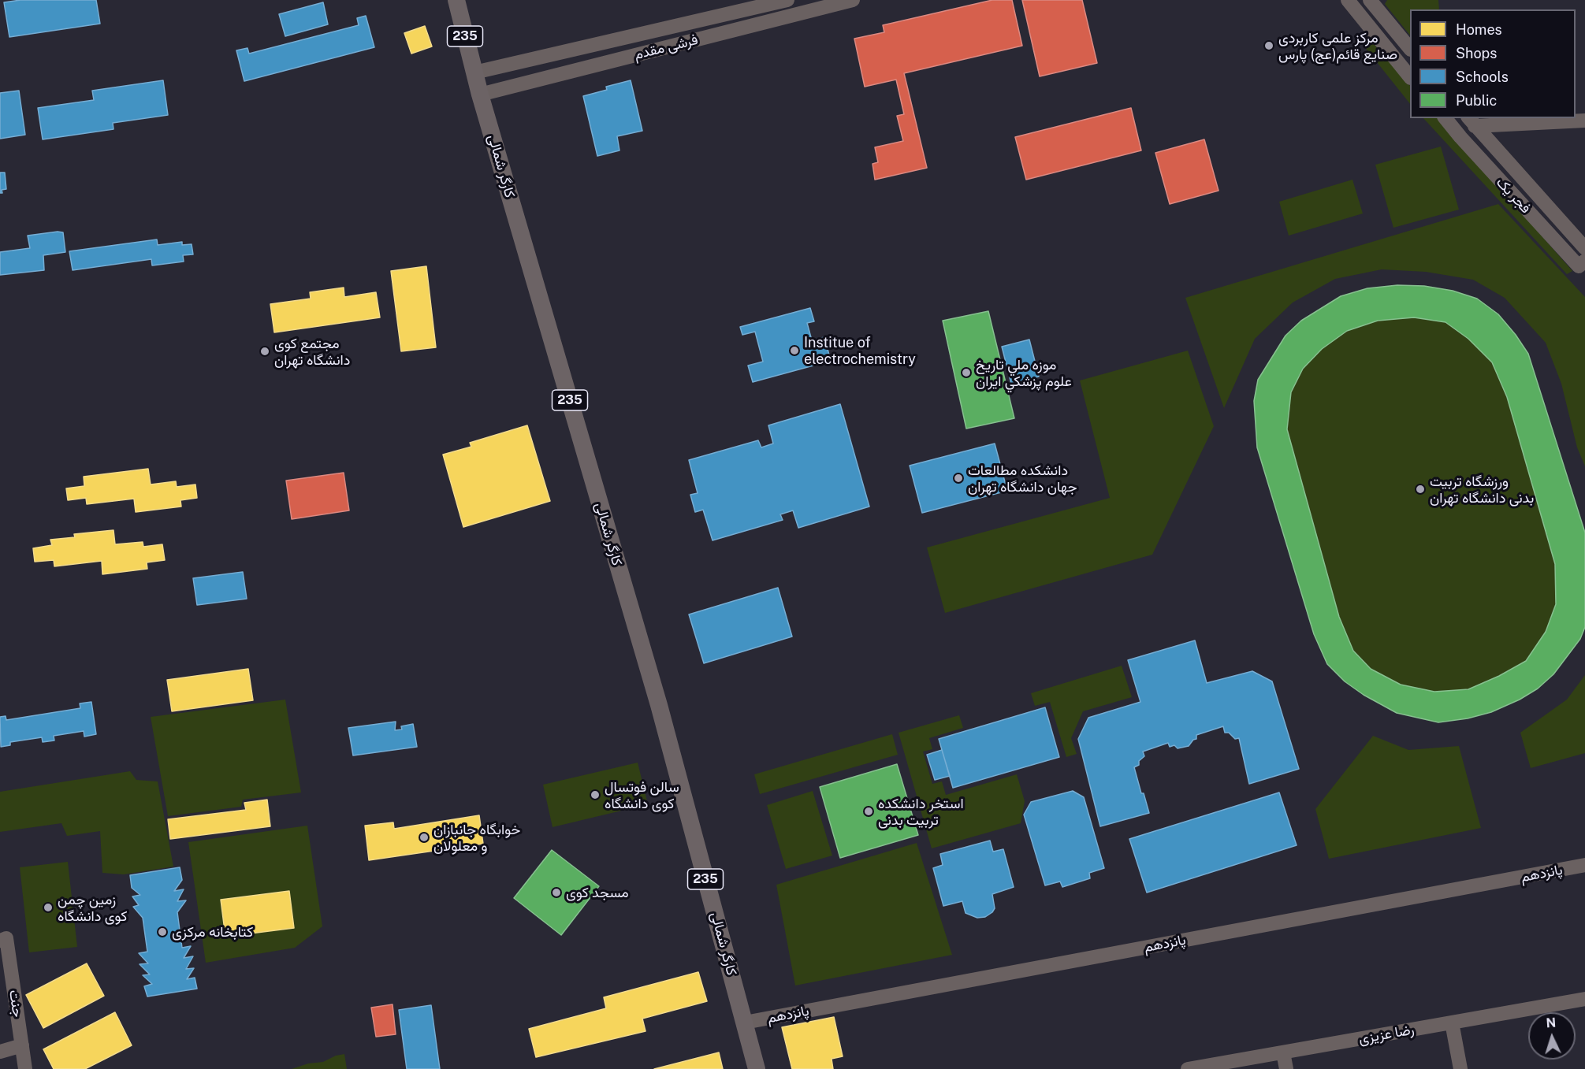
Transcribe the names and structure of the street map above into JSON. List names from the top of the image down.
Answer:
{
  "streets": {
    "main road": ["235", "کارگر شمالی"],
    "street": [
      "فرشی مقدم",
      "فجر یک",
      "پانزدهم",
      "جنت",
      "رضا عزیزی"
    ]
  },
  "crossings": [
    ["فرشی مقدم", "کارگر شمالی"],
    ["کارگر شمالی", "پانزدهم"]
  ],
  "places": [
    "مرکز علمی کاربردی صنایع قائم(عج) پارس",
    "Institue of electrochemistry",
    "مجتمع کوی دانشگاه تهران",
    "موزه ملي تاريخ علوم پزشكي ايران",
    "دانشکده مطالعات جهان دانشگاه تهران",
    "ورزشگاه تربیت بدنی دانشگاه تهران",
    "سالن فوتسال کوی دانشگاه",
    "استخر دانشکده تربیت بدنی",
    "خوابگاه جانبازان و معلولان",
    "مسجد کوی",
    "زمین چمن کوی دانشگاه",
    "کتابخانه مرکزی"
  ],
  "legend": [
    "Homes",
    "Shops",
    "Schools",
    "Public"
  ],
  "north": "top"
}
